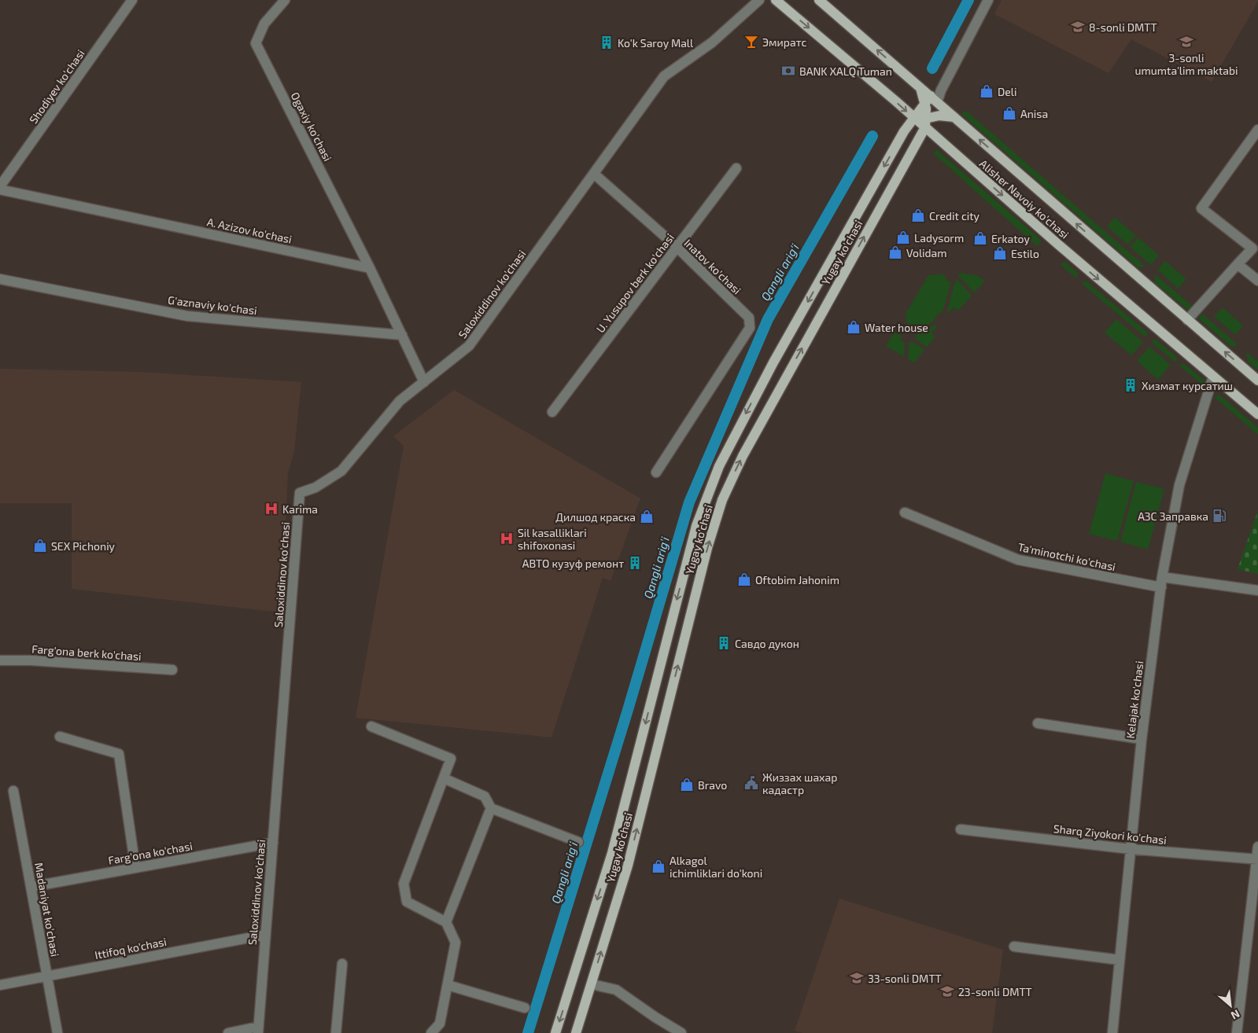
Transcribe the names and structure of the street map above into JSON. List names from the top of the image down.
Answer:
{
  "streets": {
    "main road": ["Alisher Navoiy ko'chasi", "Yugay ko'chasi"],
    "street": [
      "Shodiyev ko'chasi",
      "Ogaxiy ko'chasi",
      "A. Azizov ko'chasi",
      "Inatov ko'chasi",
      "U. Yusupov berk ko'chasi",
      "Saloxiddinov ko'chasi",
      "G'aznaviy ko'chasi",
      "Ta'minotchi ko'chasi",
      "Farg'ona berk ko'chasi",
      "Kelajak ko'chasi",
      "Sharq Ziyokori ko'chasi",
      "Farg'ona ko'chasi",
      "Madaniyat ko'chasi",
      "Ittifoq ko'chasi"
    ]
  },
  "crossings": [
    ["Ogaxiy ko'chasi", "A. Azizov ko'chasi"],
    ["Alisher Navoiy ko'chasi", "Yugay ko'chasi"],
    ["Alisher Navoiy ko'chasi", "Kelajak ko'chasi"],
    ["Inatov ko'chasi", "U. Yusupov berk ko'chasi"],
    ["Inatov ko'chasi", "Saloxiddinov ko'chasi"],
    ["Saloxiddinov ko'chasi", "Farg'ona ko'chasi"],
    ["Saloxiddinov ko'chasi", "Ittifoq ko'chasi"],
    ["Ta'minotchi ko'chasi", "Kelajak ko'chasi"],
    ["Kelajak ko'chasi", "Sharq Ziyokori ko'chasi"],
    ["Farg'ona ko'chasi", "Madaniyat ko'chasi"],
    ["Madaniyat ko'chasi", "Ittifoq ko'chasi"]
  ],
  "water": ["Qangli arig'i"],
  "places": {
    "school or university": [
      "8-sonli DMTT",
      "3-sonli umumta'lim maktabi",
      "33-sonli DMTT",
      "23-sonli DMTT"
    ],
    "bar": ["Эмиратс"],
    "building": [
      "Ko'k Saroy Mall",
      "Хизмат курсатиш",
      "АВТО кузуф ремонт",
      "Cавдо дукон"
    ],
    "bank": ["BANK XALQ Tuman"],
    "shop": [
      "Deli",
      "Anisa",
      "Credit city",
      "Ladysorm",
      "Erkatoy",
      "Volidam",
      "Estilo",
      "Water house",
      "Дилшод краска",
      "SEX Pichoniy",
      "Oftobim Jahonim",
      "Bravo",
      "Alkagol ichimliklari do'koni"
    ],
    "hospital": ["Karima", "Sil kasalliklari shifoxonasi"],
    "fuel station": ["АЗС Заправка"],
    "public building": ["Жиззах шахар кадастр"]
  },
  "north": "bottom right"
}
